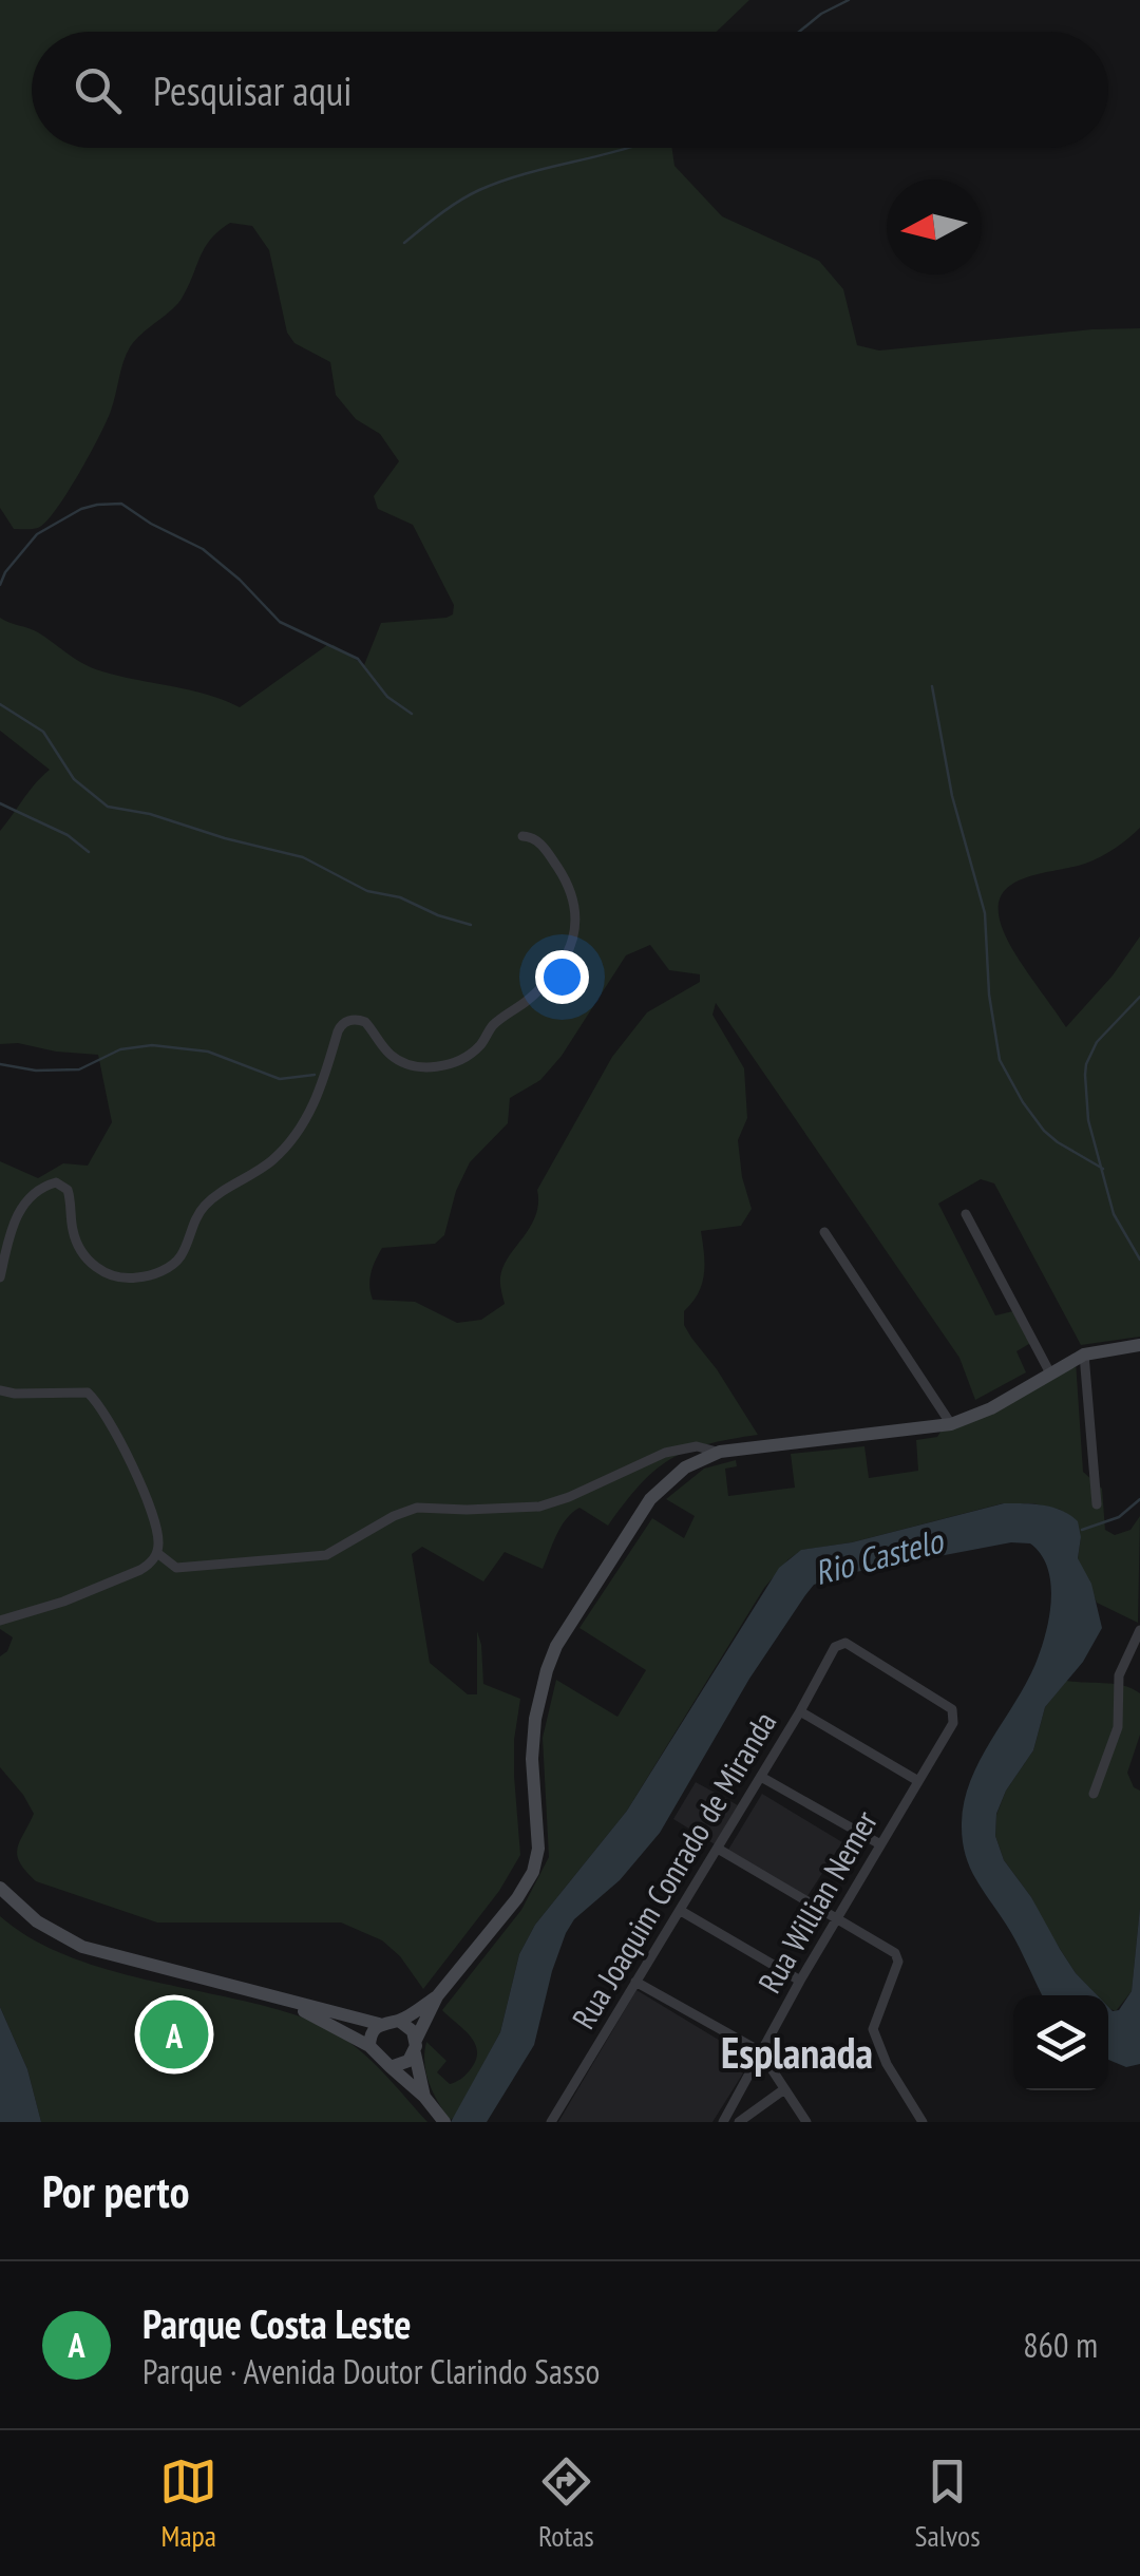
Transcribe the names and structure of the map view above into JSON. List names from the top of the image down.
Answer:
{
  "streets": {
    "street": ["Rua Joaquim Conrado de Miranda", "Rua Willian Nemer"]
  },
  "crossings": [
    ["Rua Joaquim Conrado de Miranda", "Rua Willian Nemer"]
  ],
  "districts": ["Esplanada"],
  "water": ["Rio Castelo"],
  "north": "left",
  "page": {
    "search": "Pesquisar aqui",
    "pins": "A",
    "heading": "Por perto",
    "list": [
      {
        "mark": "A",
        "name": "Parque Costa Leste",
        "note": "Parque · Avenida Doutor Clarindo Sasso",
        "value": "860 m"
      }
    ],
    "nav": ["Mapa", "Rotas", "Salvos"]
  }
}
